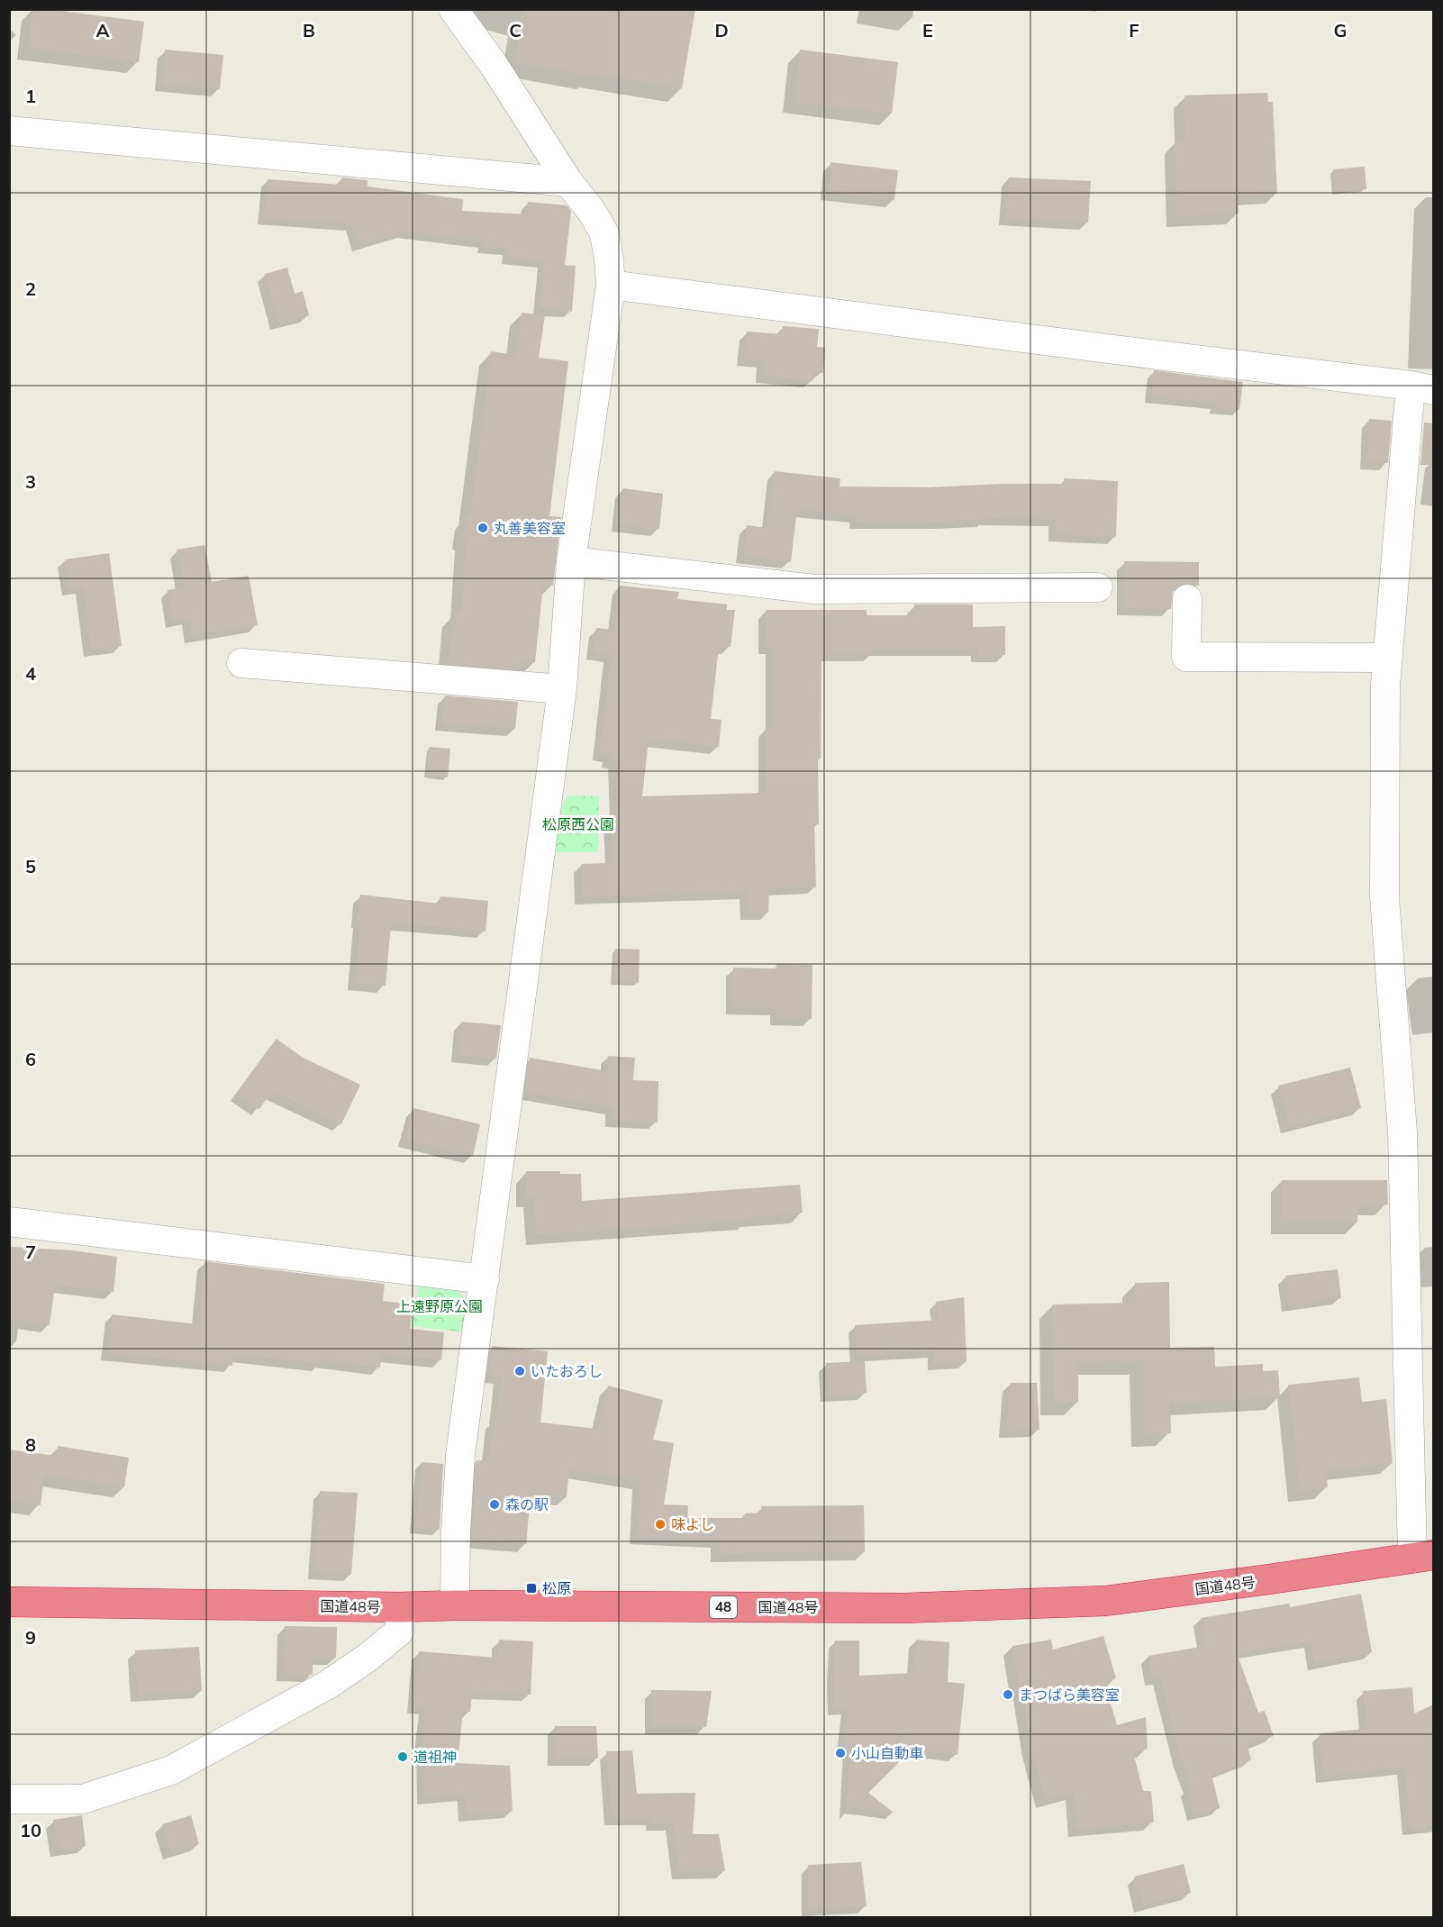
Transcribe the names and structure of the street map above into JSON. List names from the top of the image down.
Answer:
{
  "streets": {
    "highway": ["国道48号", "48"]
  },
  "parks": ["松原西公園", "上遠野原公園"],
  "places": {
    "other": [
      "丸善美容室",
      "いたおろし",
      "森の駅",
      "味よし",
      "まつばら美容室",
      "小山自動車",
      "道祖神"
    ],
    "transit": ["松原"]
  },
  "grid": {
    "columns": [
      "A",
      "B",
      "C",
      "D",
      "E",
      "F",
      "G"
    ],
    "rows": [
      "1",
      "2",
      "3",
      "4",
      "5",
      "6",
      "7",
      "8",
      "9",
      "10"
    ]
  }
}
